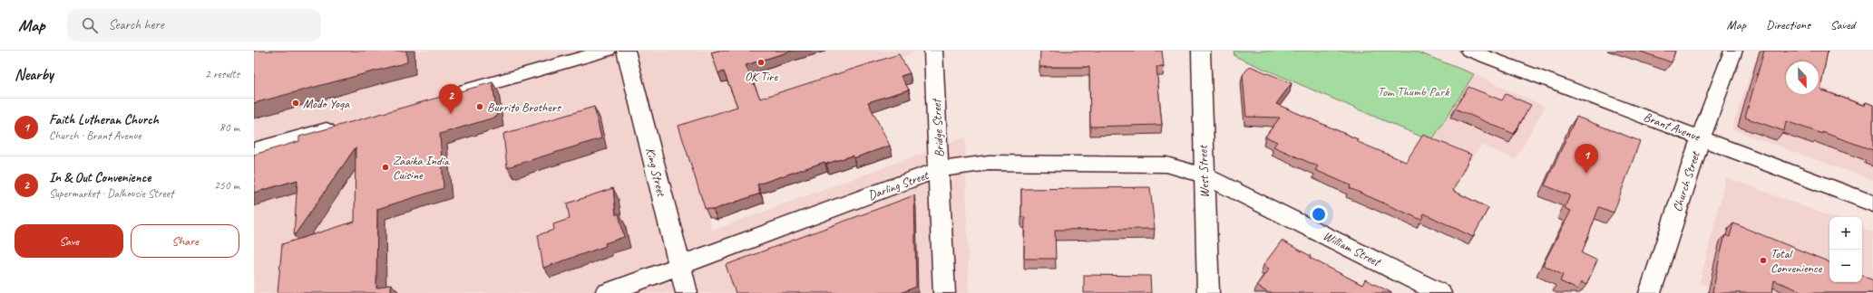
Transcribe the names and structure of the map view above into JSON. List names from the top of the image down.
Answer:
{
  "streets": {
    "street": [
      "Brant Avenue",
      "Bridge Street",
      "King Street",
      "West Street",
      "Church Street",
      "Darling Street",
      "William Street"
    ]
  },
  "crossings": [
    ["Brant Avenue", "Church Street"],
    ["Bridge Street", "Darling Street"],
    ["King Street", "Darling Street"],
    ["West Street", "Darling Street"],
    ["West Street", "William Street"],
    ["Darling Street", "William Street"]
  ],
  "parks": ["Tom Thumb Park"],
  "places": [
    "OK Tire",
    "Modo Yoga",
    "Burrito Brothers",
    "Zaaika India Cuisine",
    "Total Convenience"
  ],
  "north": "bottom",
  "page": {
    "header": "Map",
    "search": "Search here",
    "nav": ["Map", "Directions", "Saved"],
    "heading": ["Nearby", "2 results"],
    "pins": ["2", "1"],
    "list": [
      {
        "mark": "1",
        "name": "Faith Lutheran Church",
        "note": "Church · Brant Avenue",
        "value": "80 m"
      },
      {
        "mark": "2",
        "name": "In & Out Convenience",
        "note": "Supermarket · Dalhousie Street",
        "value": "250 m"
      }
    ],
    "buttons": ["Save", "Share"],
    "map_buttons": ["+", "−"]
  }
}
